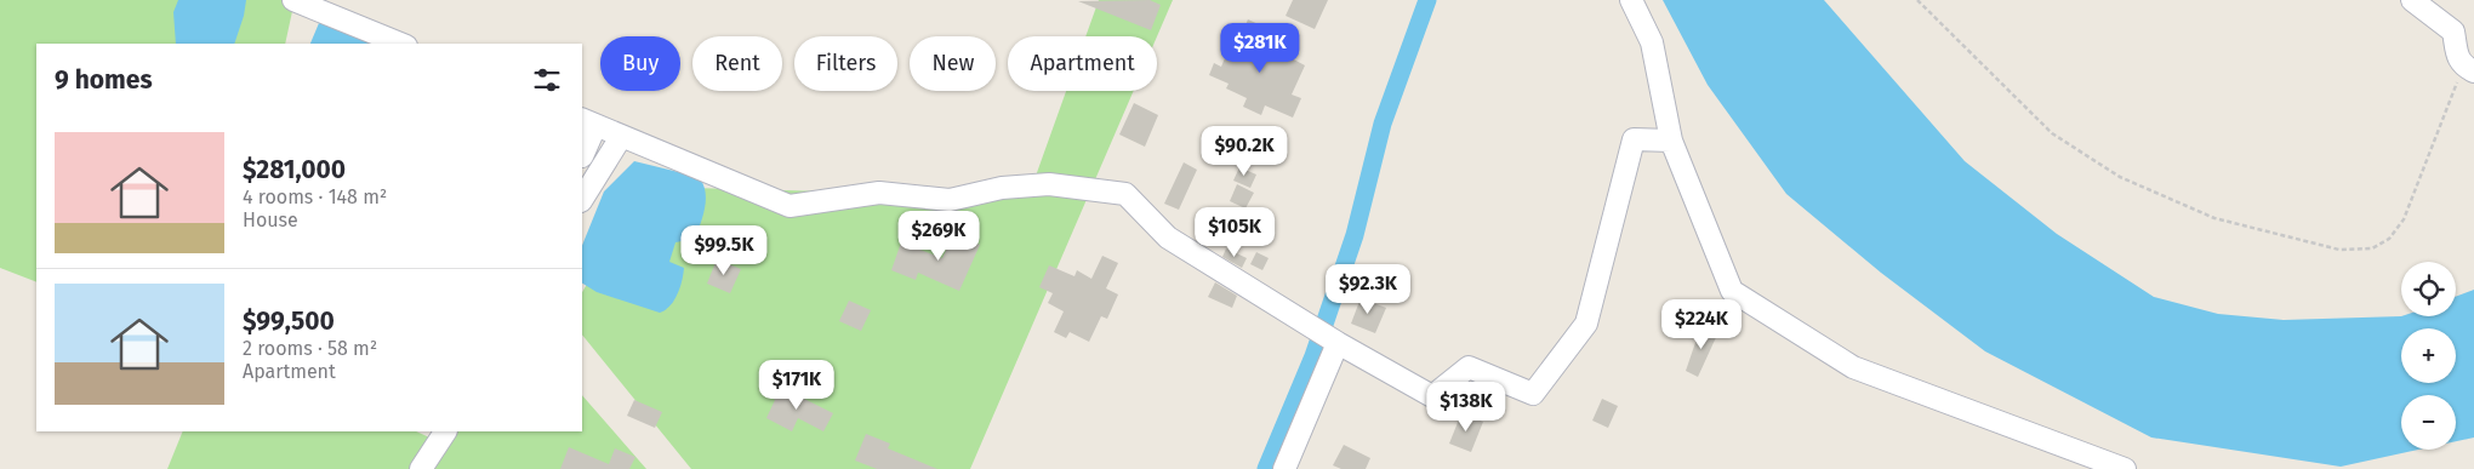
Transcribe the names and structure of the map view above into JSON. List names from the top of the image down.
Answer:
{
  "page": {
    "price": [
      "$281K",
      "$90.2K",
      "$105K",
      "$269K",
      "$99.5K",
      "$92.3K",
      "$224K",
      "$171K",
      "$138K"
    ],
    "chip": [
      "Buy",
      "Rent",
      "Filters",
      "New",
      "Apartment"
    ],
    "heading": "9 homes",
    "list": [
      {
        "name": "$281,000",
        "note": "4 rooms · 148 m² · House"
      },
      {
        "name": "$99,500",
        "note": "2 rooms · 58 m² · Apartment"
      }
    ],
    "map_buttons": ["+", "−"]
  }
}
